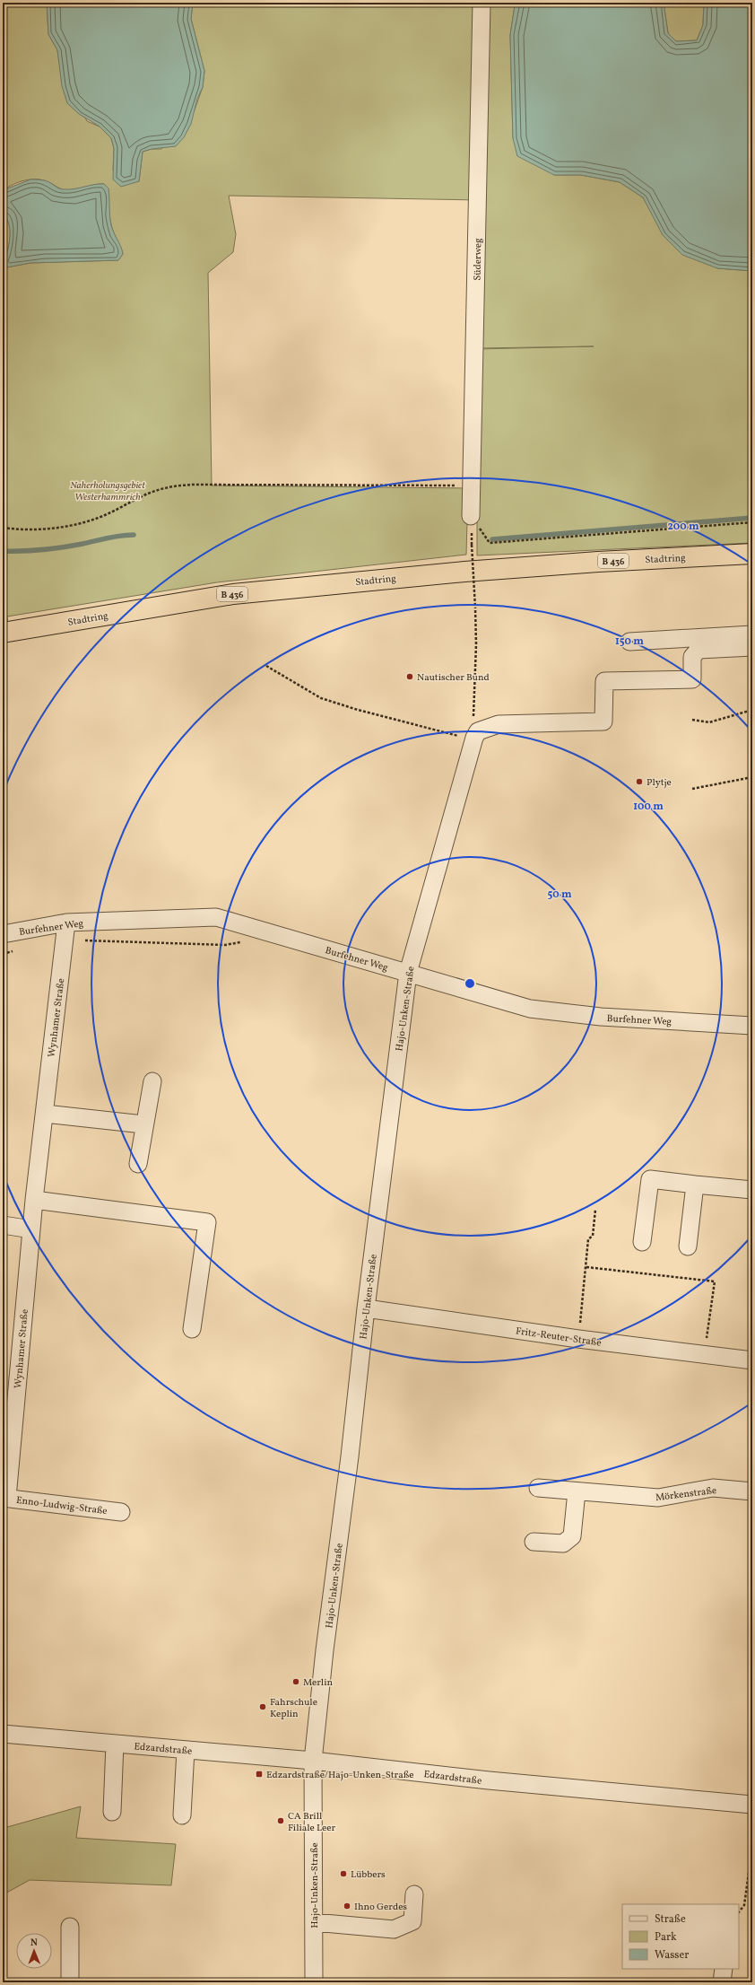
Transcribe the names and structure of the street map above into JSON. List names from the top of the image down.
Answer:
{
  "streets": {
    "highway": ["Stadtring", "B 436"],
    "street": [
      "Süderweg",
      "Burfehner Weg",
      "Hajo-Unken-Straße",
      "Wynhamer Straße",
      "Fritz-Reuter-Straße",
      "Mörkenstraße",
      "Enno-Ludwig-Straße",
      "Edzardstraße"
    ]
  },
  "crossings": [
    ["Burfehner Weg", "Hajo-Unken-Straße"],
    ["Burfehner Weg", "Wynhamer Straße"],
    ["Hajo-Unken-Straße", "Fritz-Reuter-Straße"],
    ["Hajo-Unken-Straße", "Edzardstraße"],
    ["Wynhamer Straße", "Enno-Ludwig-Straße"]
  ],
  "parks": ["Naherholungsgebiet Westerhammrich"],
  "places": {
    "other": [
      "Nautischer Bund",
      "Plytje",
      "Merlin",
      "Fahrschule Keplin",
      "CA Brill Filiale Leer",
      "Lübbers",
      "Ihno Gerdes"
    ],
    "transit": ["Edzardstraße/Hajo-Unken-Straße"]
  },
  "legend": ["Straße", "Park", "Wasser"],
  "north": "top",
  "rings": [
    "200 m",
    "150 m",
    "100 m",
    "50 m"
  ]
}
